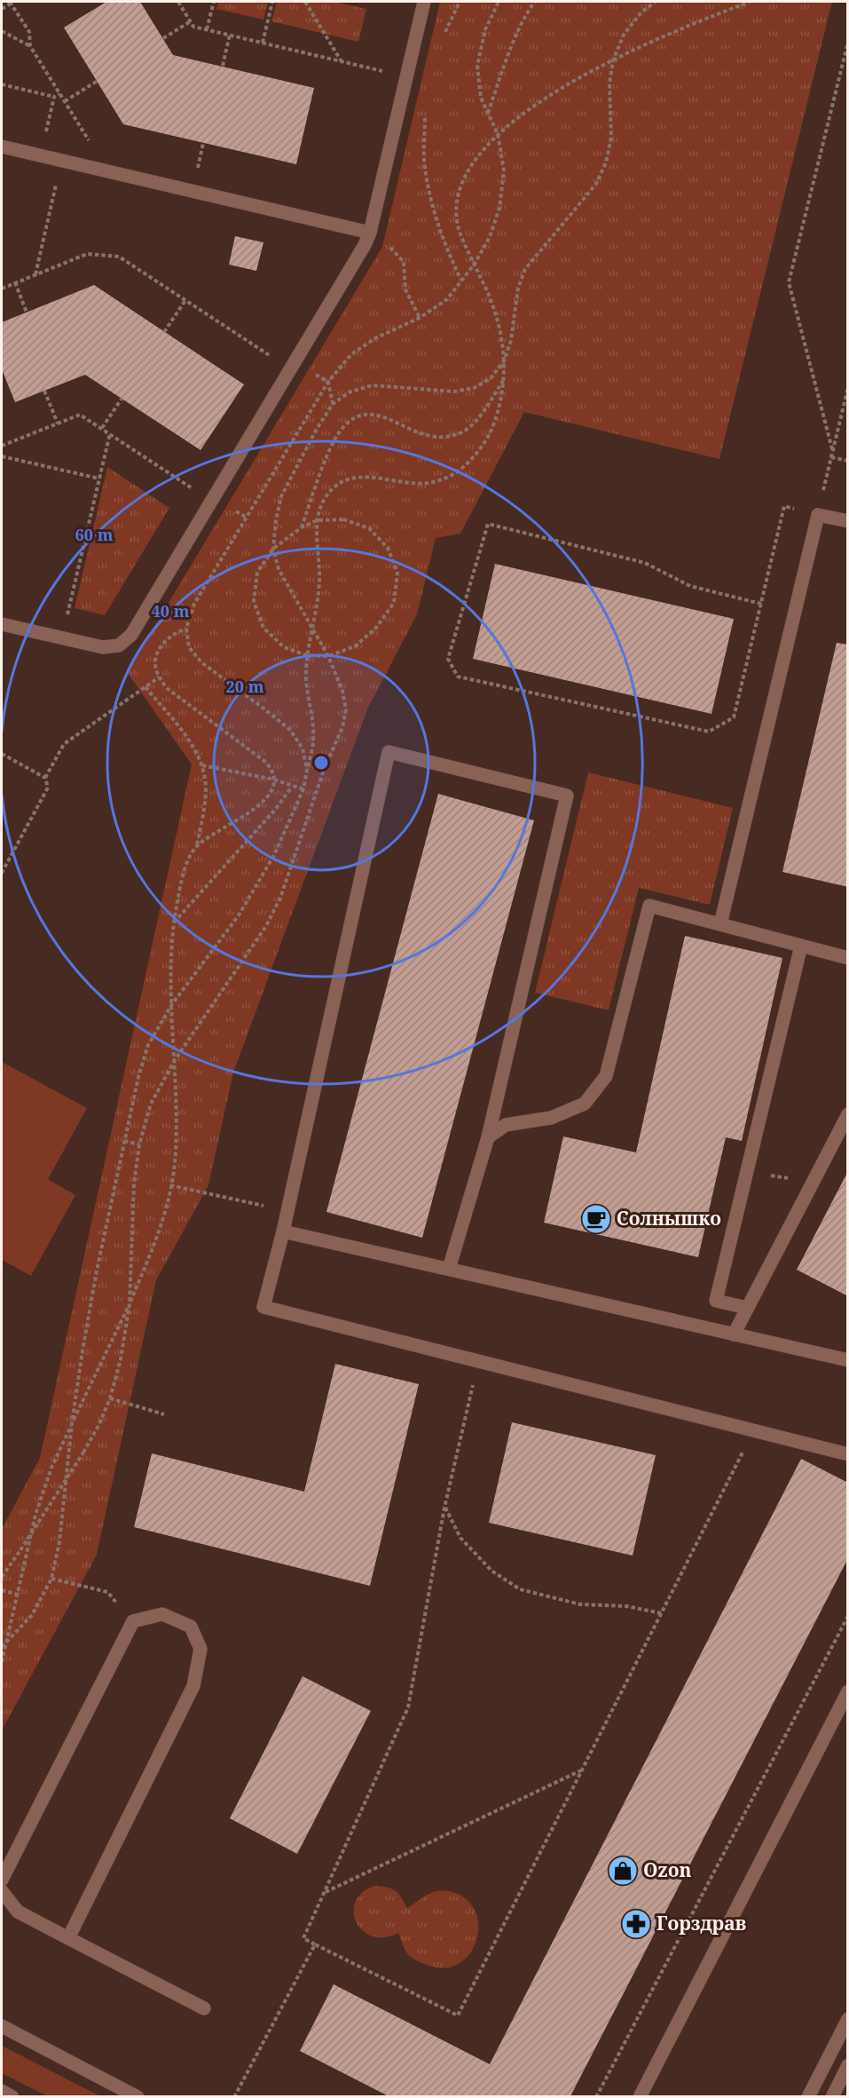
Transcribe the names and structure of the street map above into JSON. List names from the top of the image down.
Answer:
{
  "places": {
    "cafe": ["Солнышко"],
    "shop": ["Ozon"],
    "pharmacy": ["Горздрав"]
  },
  "rings": ["60 m", "40 m", "20 m"]
}
